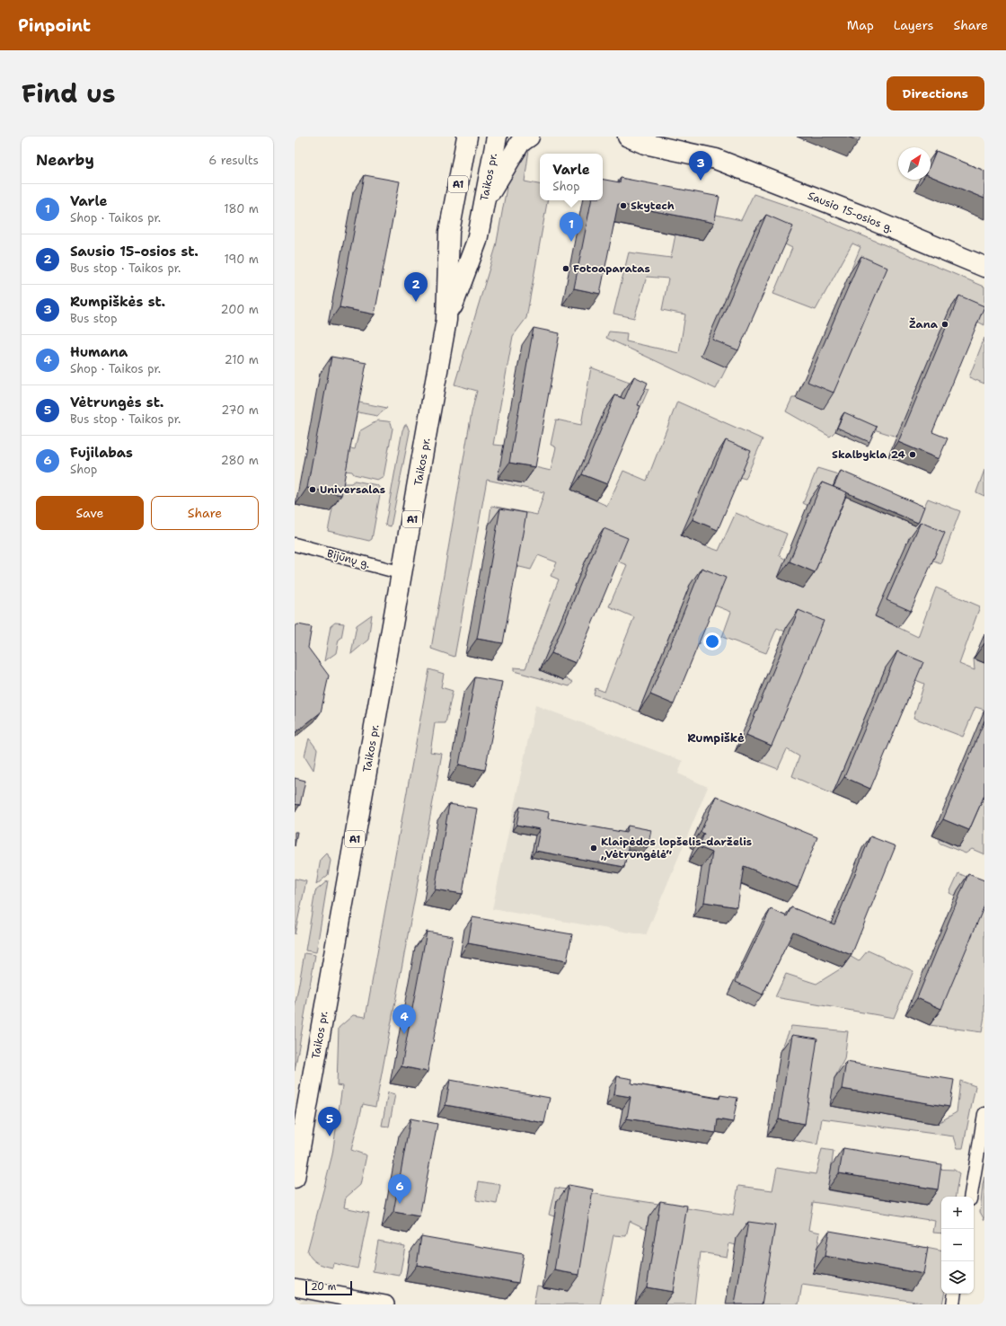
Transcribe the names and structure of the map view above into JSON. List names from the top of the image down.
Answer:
{
  "streets": {
    "main road": ["Taikos pr.", "A1", "Sausio 15-osios g."],
    "street": ["Bijūnų g."]
  },
  "crossings": [
    ["Taikos pr.", "Bijūnų g."]
  ],
  "districts": ["Rumpiškė"],
  "places": [
    "Skytech",
    "Fotoaparatas",
    "Žana",
    "Skalbykla 24",
    "Universalas",
    "Klaipėdos lopšelis-darželis „Vėtrungėlė“"
  ],
  "scale_bar": "20 m",
  "north": "top right",
  "page": {
    "header": "Pinpoint",
    "nav": ["Map", "Layers", "Share"],
    "title": "Find us",
    "buttons": [
      "Directions",
      ["Save", "Share"]
    ],
    "heading": ["Nearby", "6 results"],
    "pins": [
      "3",
      "1",
      "2",
      "4",
      "5",
      "6"
    ],
    "popup": ["Varle", "Shop"],
    "list": [
      {
        "mark": "1",
        "name": "Varle",
        "note": "Shop · Taikos pr.",
        "value": "180 m"
      },
      {
        "mark": "2",
        "name": "Sausio 15-osios st.",
        "note": "Bus stop · Taikos pr.",
        "value": "190 m"
      },
      {
        "mark": "3",
        "name": "Rumpiškės st.",
        "note": "Bus stop",
        "value": "200 m"
      },
      {
        "mark": "4",
        "name": "Humana",
        "note": "Shop · Taikos pr.",
        "value": "210 m"
      },
      {
        "mark": "5",
        "name": "Vėtrungės st.",
        "note": "Bus stop · Taikos pr.",
        "value": "270 m"
      },
      {
        "mark": "6",
        "name": "Fujilabas",
        "note": "Shop",
        "value": "280 m"
      }
    ],
    "map_buttons": ["+", "−"],
    "scale": "20 m"
  }
}
